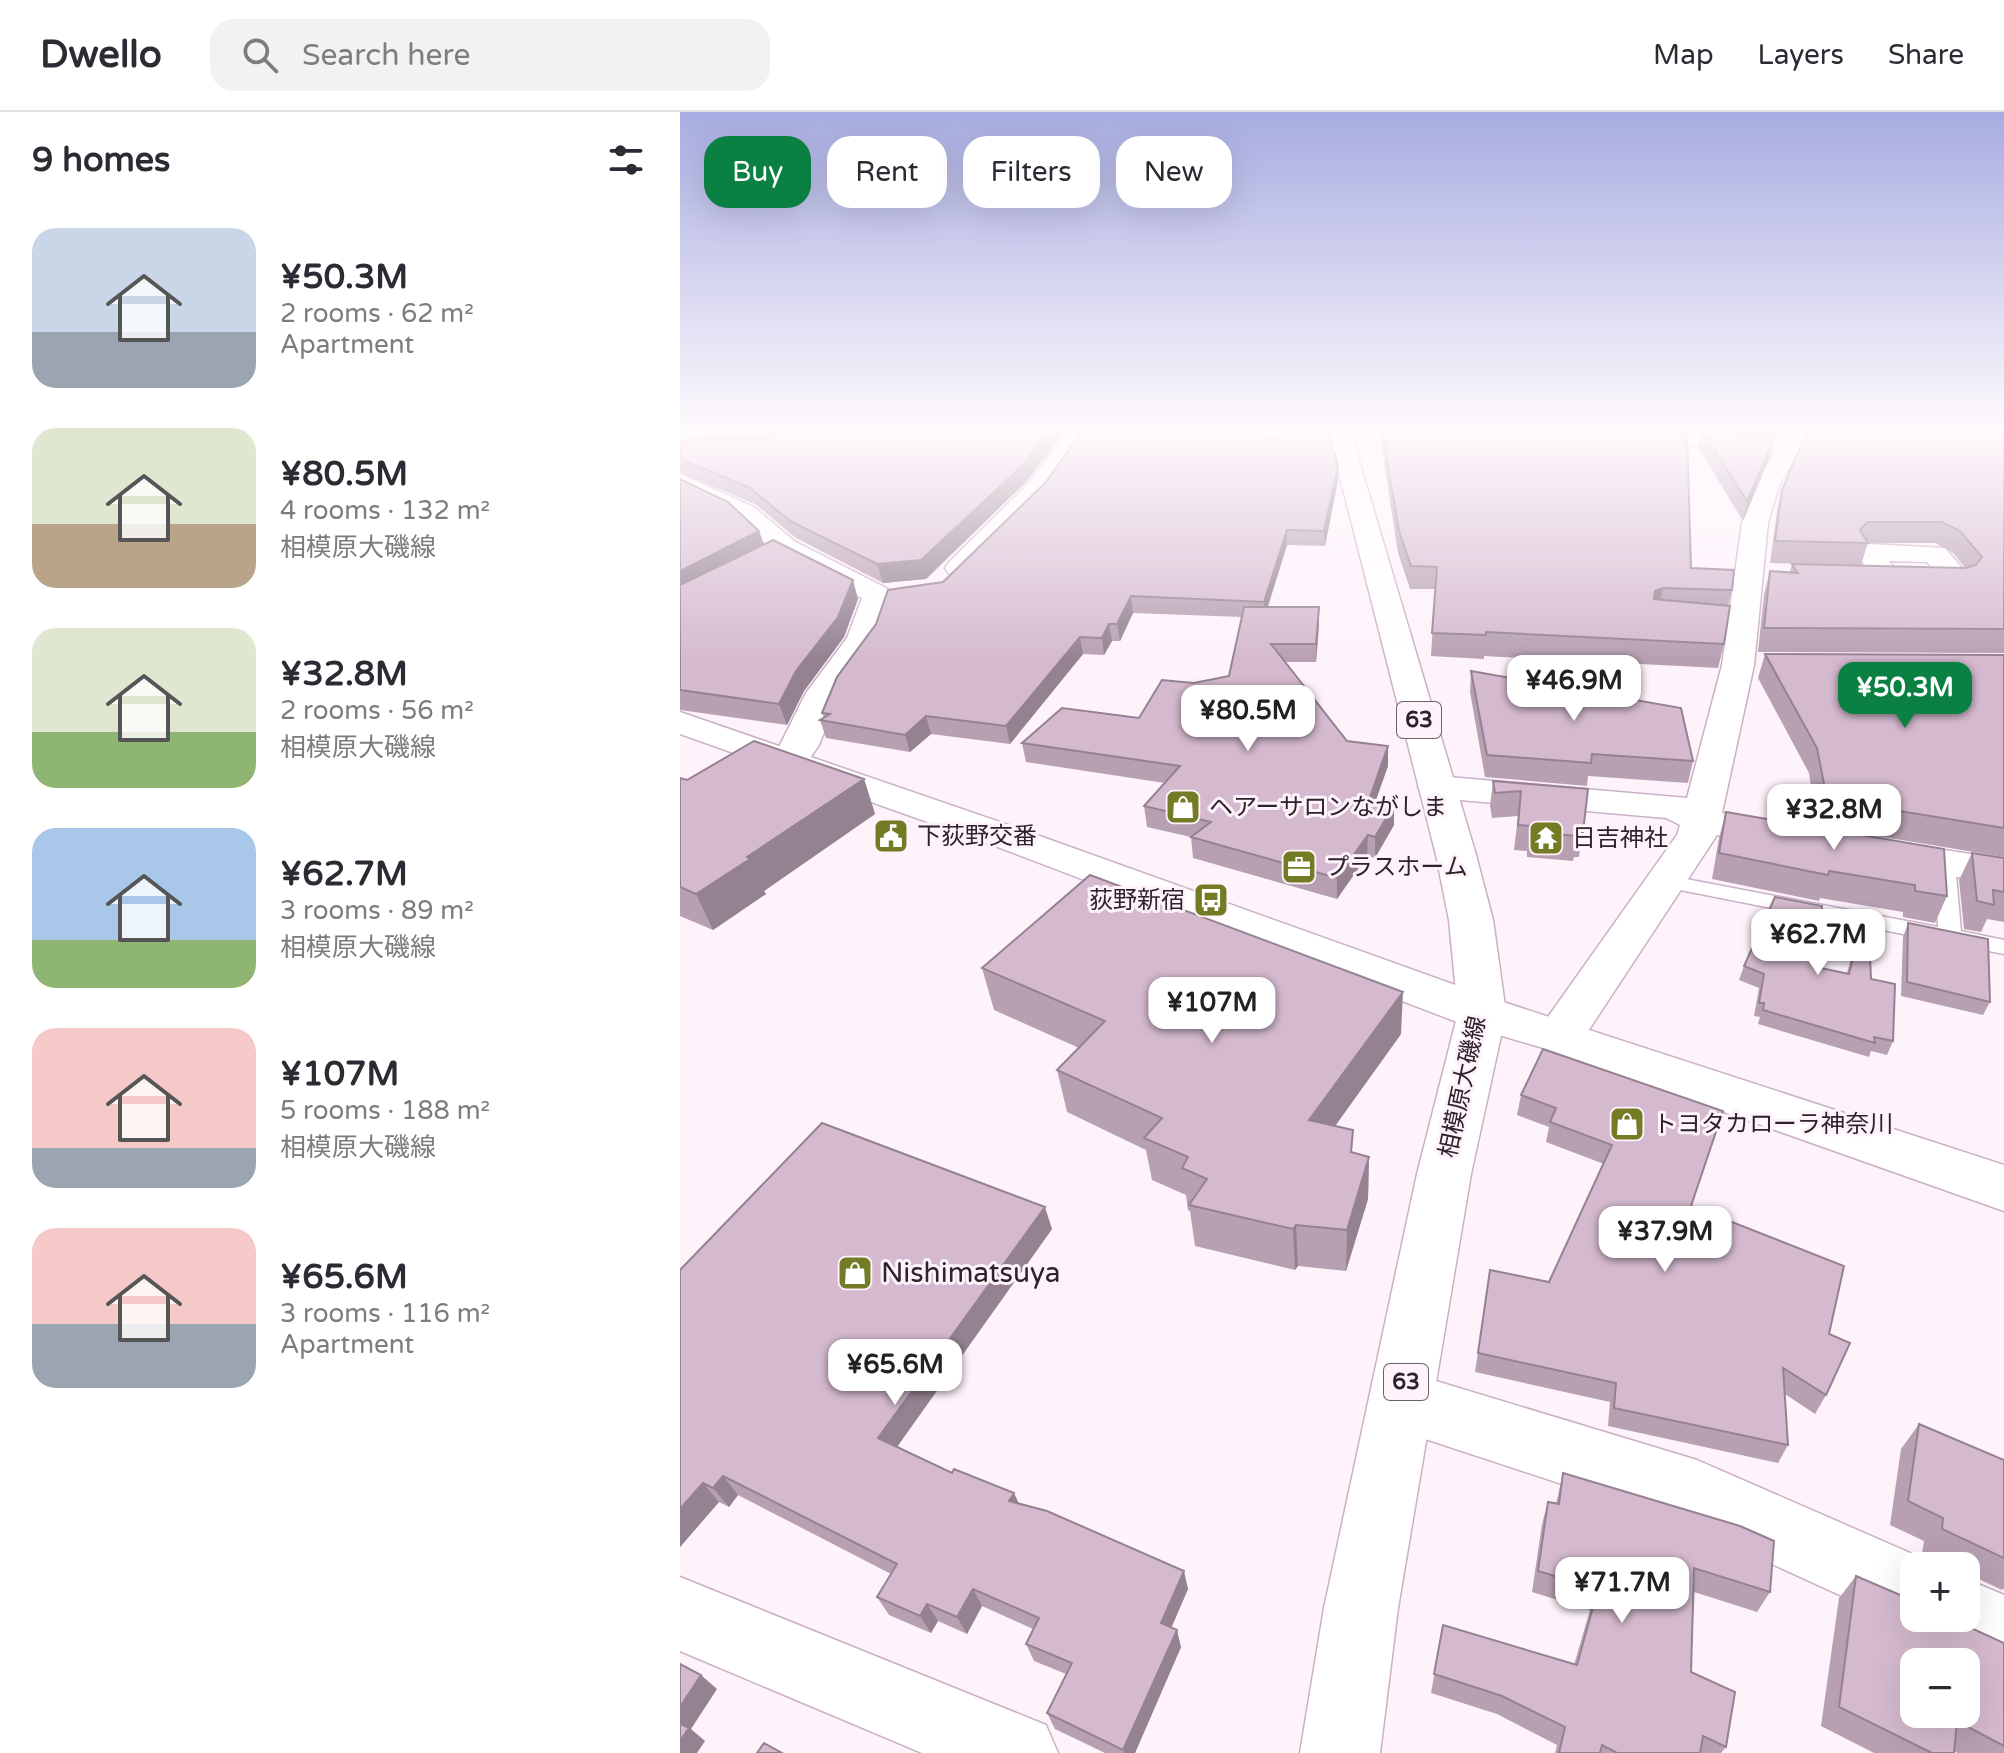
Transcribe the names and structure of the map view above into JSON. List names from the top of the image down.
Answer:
{
  "streets": {
    "street": ["63", "相模原大磯線"]
  },
  "places": {
    "shop": ["ヘアーサロンながしま", "トヨタカローラ神奈川", "Nishimatsuya"],
    "public building": ["下荻野交番"],
    "temple": ["日吉神社"],
    "office": ["プラスホーム"],
    "bus stop": ["荻野新宿"]
  },
  "page": {
    "header": "Dwello",
    "search": "Search here",
    "nav": ["Map", "Layers", "Share"],
    "heading": "9 homes",
    "chip": [
      "Buy",
      "Rent",
      "Filters",
      "New"
    ],
    "list": [
      {
        "name": "¥50.3M",
        "note": "2 rooms · 62 m² · Apartment"
      },
      {
        "name": "¥80.5M",
        "note": "4 rooms · 132 m² · 相模原大磯線"
      },
      {
        "name": "¥32.8M",
        "note": "2 rooms · 56 m² · 相模原大磯線"
      },
      {
        "name": "¥62.7M",
        "note": "3 rooms · 89 m² · 相模原大磯線"
      },
      {
        "name": "¥107M",
        "note": "5 rooms · 188 m² · 相模原大磯線"
      },
      {
        "name": "¥65.6M",
        "note": "3 rooms · 116 m² · Apartment"
      }
    ],
    "price": [
      "¥46.9M",
      "¥50.3M",
      "¥80.5M",
      "¥32.8M",
      "¥62.7M",
      "¥107M",
      "¥37.9M",
      "¥65.6M",
      "¥71.7M"
    ],
    "map_buttons": ["+", "−"]
  }
}
